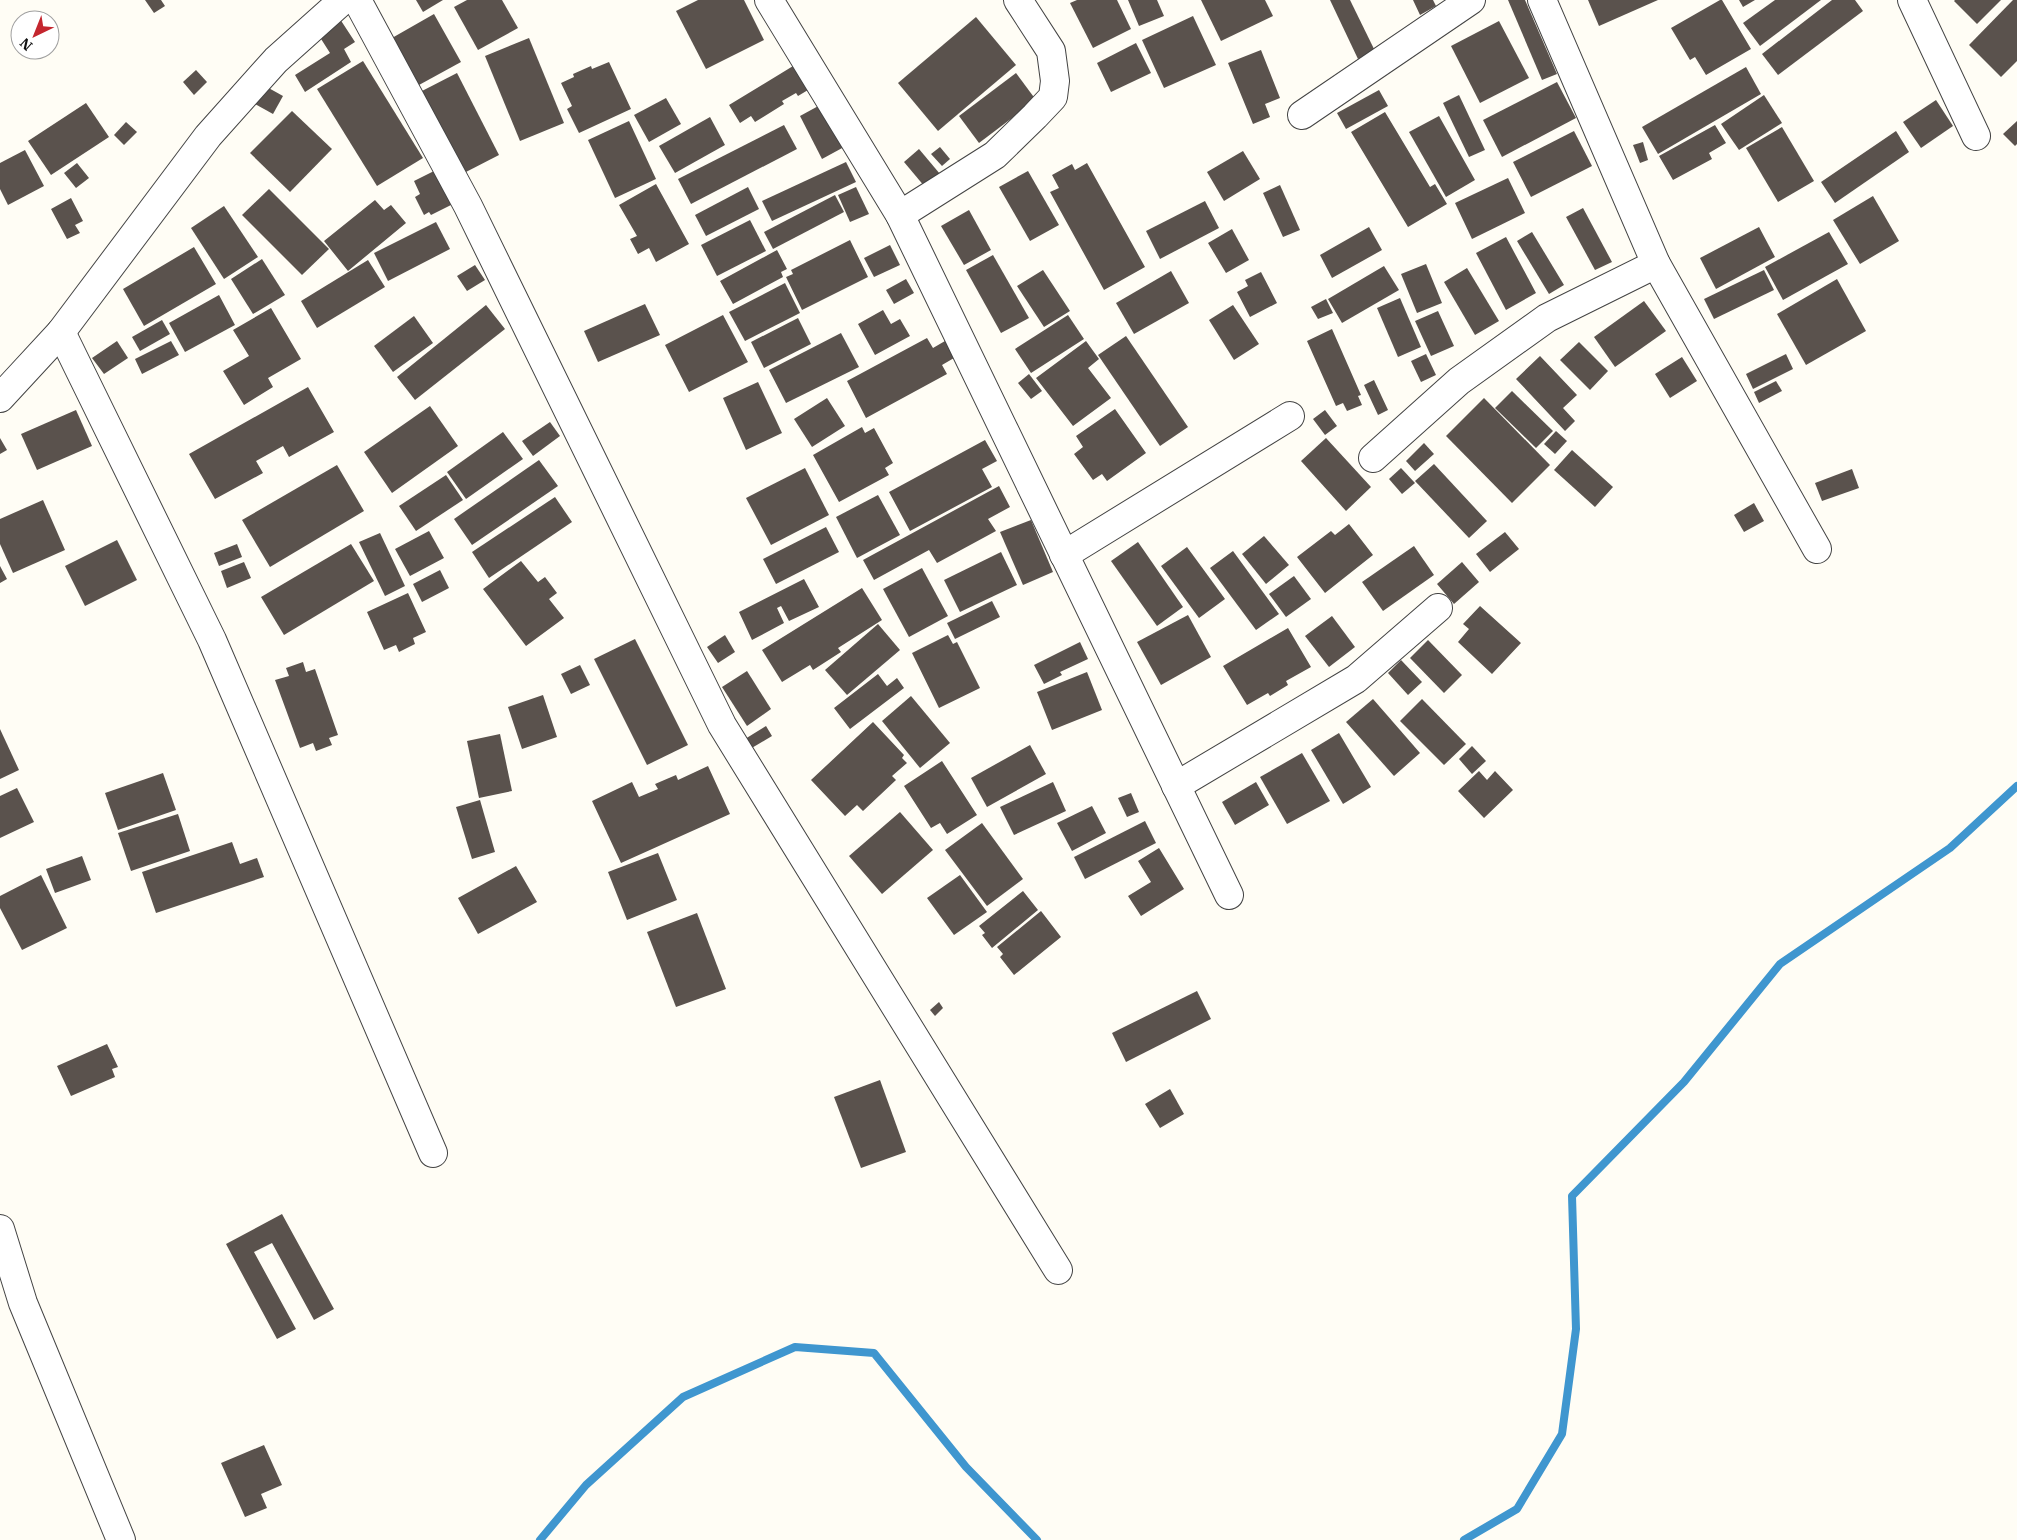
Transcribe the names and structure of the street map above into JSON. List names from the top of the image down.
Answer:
{
  "north": "bottom left"
}
